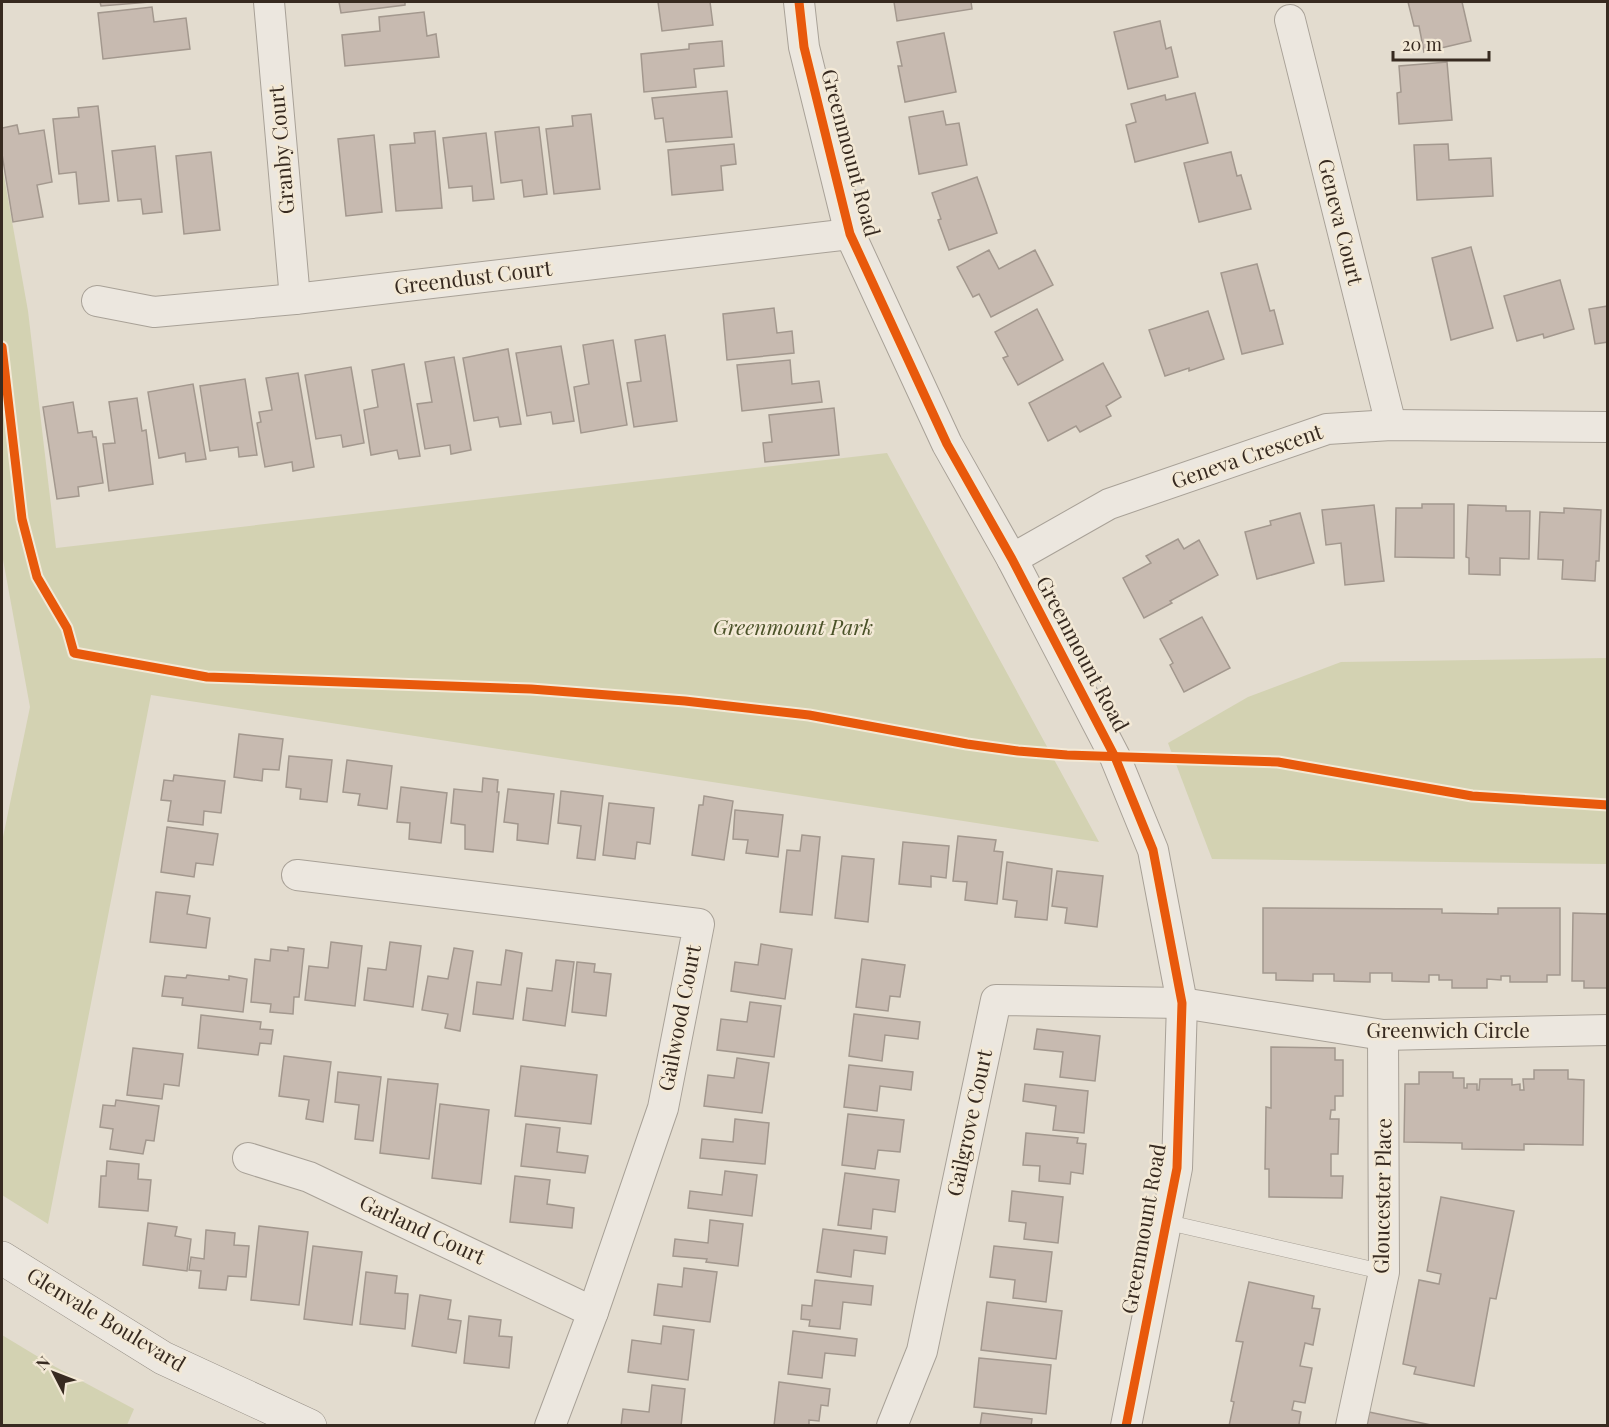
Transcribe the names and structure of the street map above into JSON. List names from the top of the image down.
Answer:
{
  "streets": {
    "street": [
      "Granby Court",
      "Greenmount Road",
      "Geneva Court",
      "Greendust Court",
      "Geneva Crescent",
      "Gailwood Court",
      "Greenwich Circle",
      "Gailgrove Court",
      "Gloucester Place",
      "Garland Court",
      "Glenvale Boulevard"
    ]
  },
  "crossings": [
    ["Granby Court", "Greendust Court"],
    ["Greenmount Road", "Greendust Court"],
    ["Greenmount Road", "Geneva Crescent"],
    ["Greenmount Road", "Greenwich Circle"],
    ["Greenmount Road", "Gailgrove Court"],
    ["Geneva Court", "Geneva Crescent"],
    ["Gailwood Court", "Garland Court"],
    ["Greenwich Circle", "Gailgrove Court"],
    ["Greenwich Circle", "Gloucester Place"]
  ],
  "parks": ["Greenmount Park"],
  "scale_bar": "20 m",
  "north": "top left"
}
